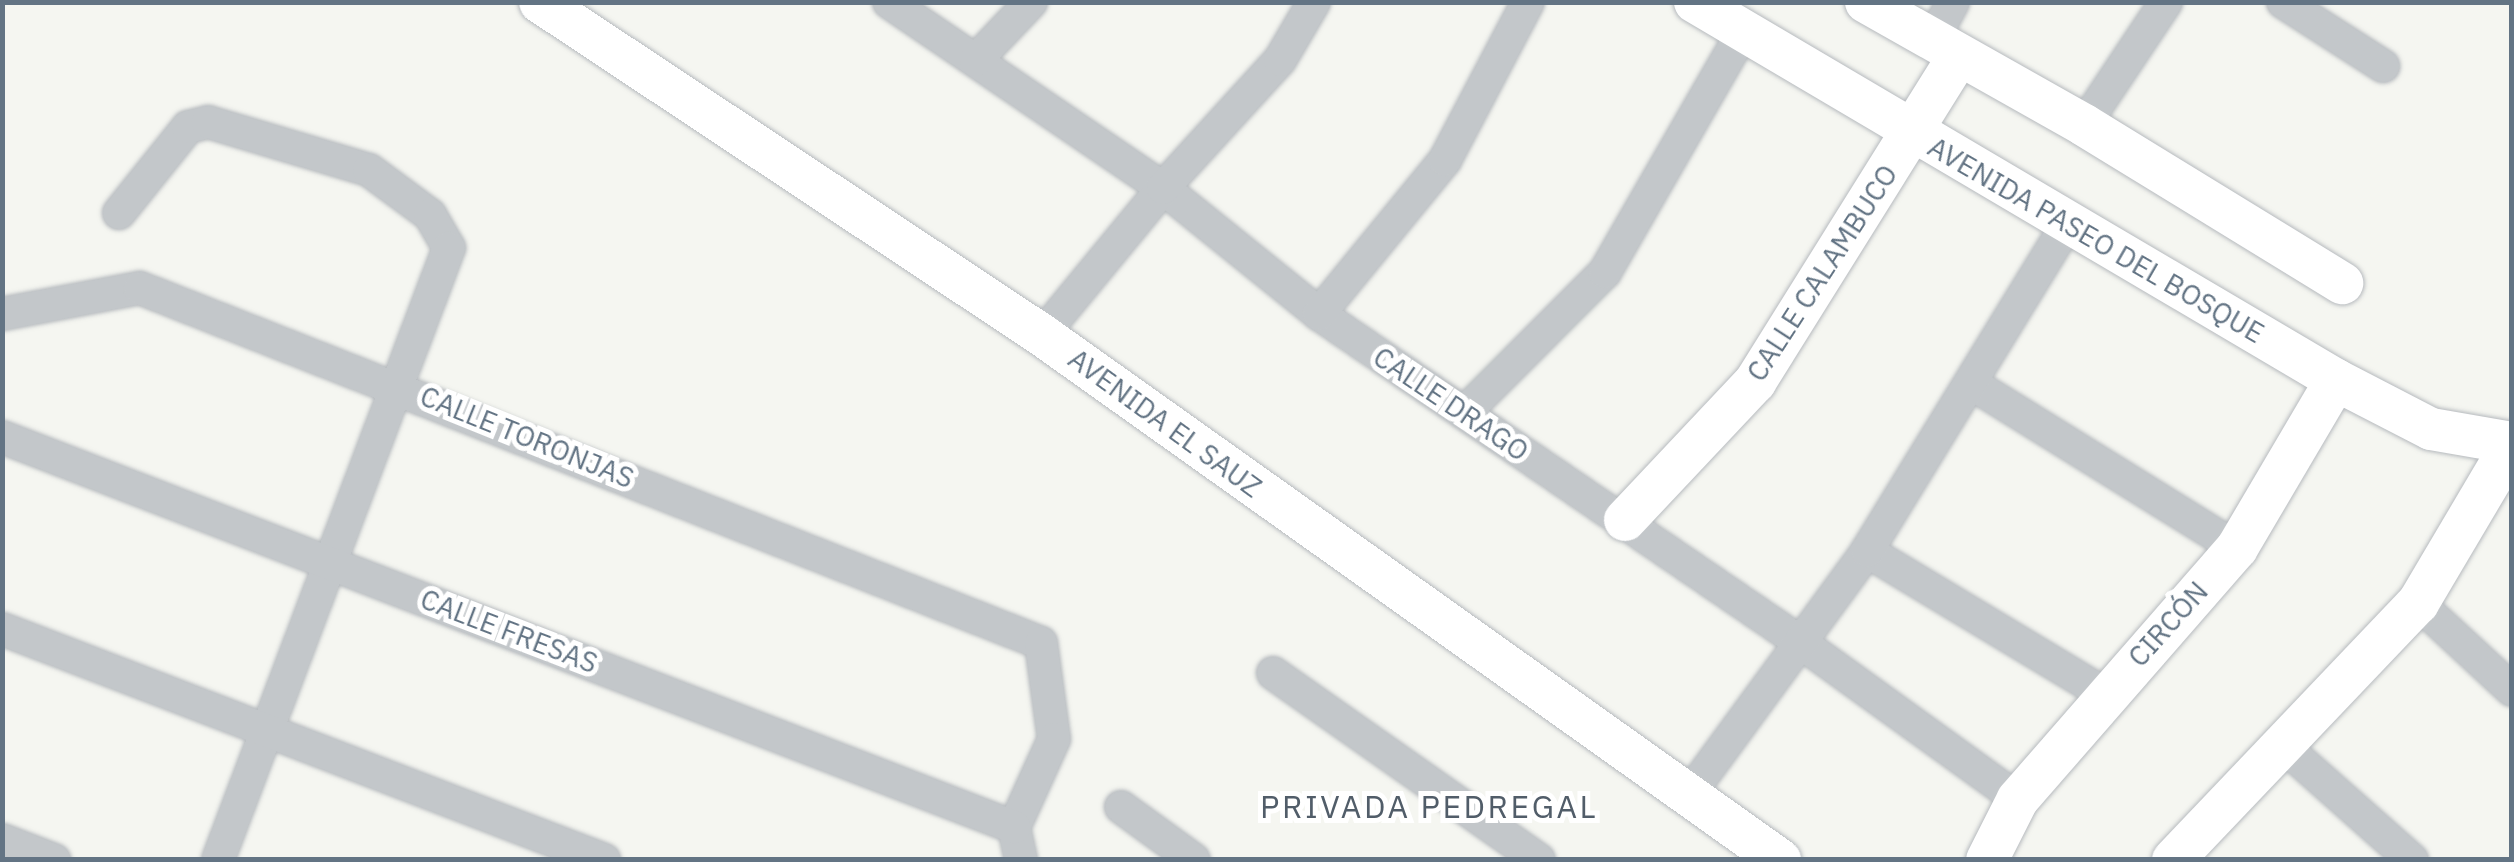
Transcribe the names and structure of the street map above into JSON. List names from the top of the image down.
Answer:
{
  "streets": {
    "main road": [
      "AVENIDA PASEO DEL BOSQUE",
      "CALLE CALAMBUCO",
      "AVENIDA EL SAUZ",
      "CIRCÓN"
    ],
    "street": ["CALLE DRAGO", "CALLE TORONJAS", "CALLE FRESAS"]
  },
  "crossings": [
    ["AVENIDA PASEO DEL BOSQUE", "CALLE CALAMBUCO"],
    ["AVENIDA PASEO DEL BOSQUE", "CIRCÓN"],
    ["CALLE CALAMBUCO", "CALLE DRAGO"],
    ["CALLE DRAGO", "CIRCÓN"],
    ["CALLE TORONJAS", "CALLE FRESAS"]
  ],
  "districts": ["PRIVADA PEDREGAL"]
}
